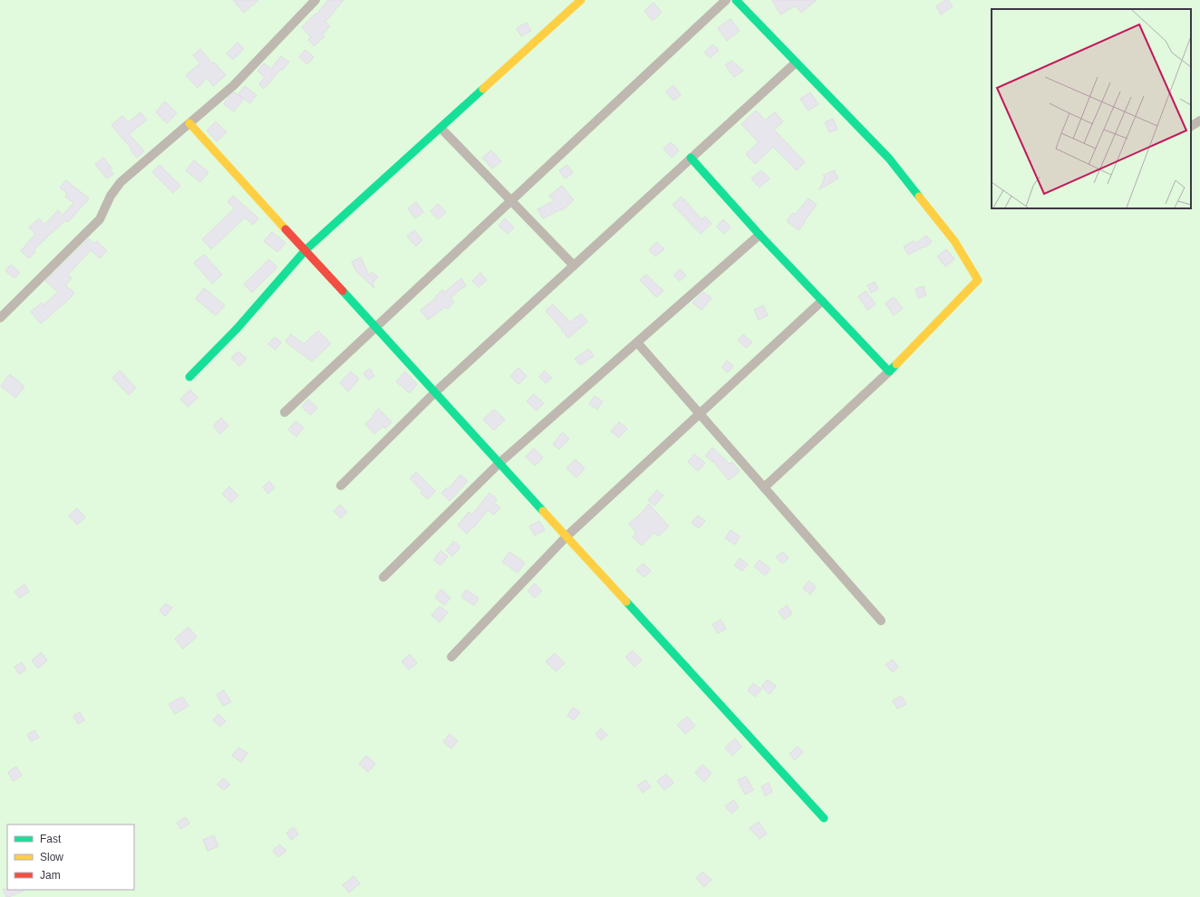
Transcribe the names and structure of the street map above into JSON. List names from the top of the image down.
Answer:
{
  "legend": ["Fast", "Slow", "Jam"]
}
